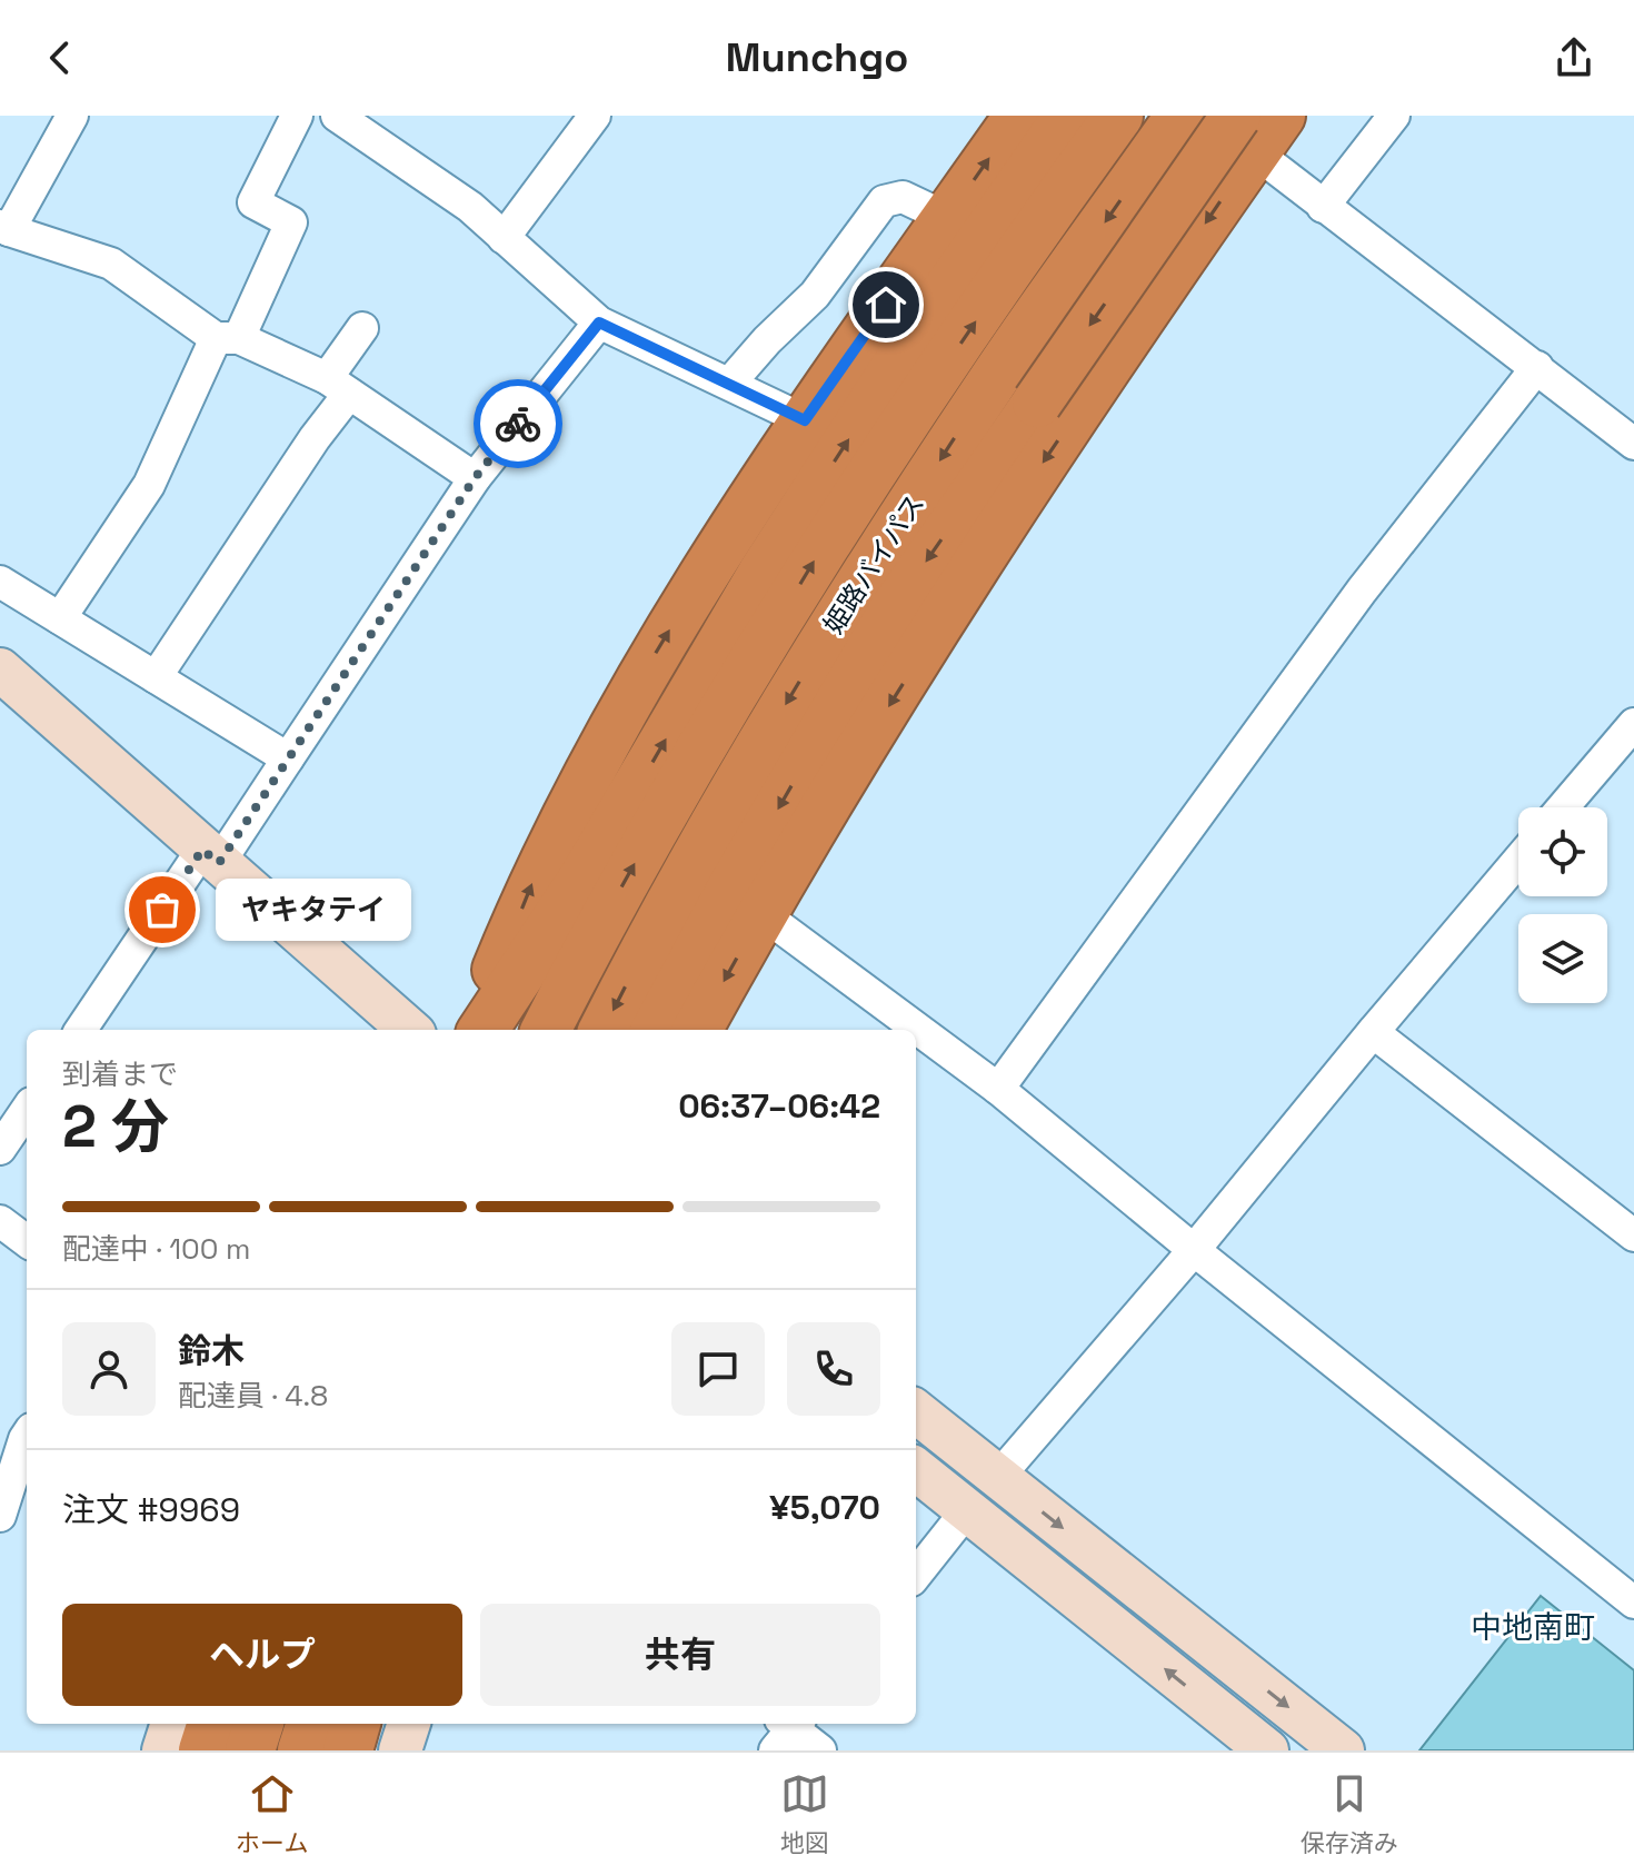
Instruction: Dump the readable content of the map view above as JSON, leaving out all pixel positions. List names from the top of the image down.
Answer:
{
  "streets": {
    "highway": ["姫路バイパス"]
  },
  "districts": ["中地南町"],
  "places": ["ヤキタテイ"],
  "page": {
    "header": "Munchgo",
    "bubble": "ヤキタテイ",
    "heading": ["2 分", "到着まで", "06:37–06:42"],
    "panel": [
      "鈴木",
      "配達員 · 4.8",
      "注文 #9969",
      "¥5,070"
    ],
    "bar": "配達中 · 100 m",
    "buttons": ["ヘルプ", "共有"],
    "tabs": ["ホーム", "地図", "保存済み"]
  }
}
